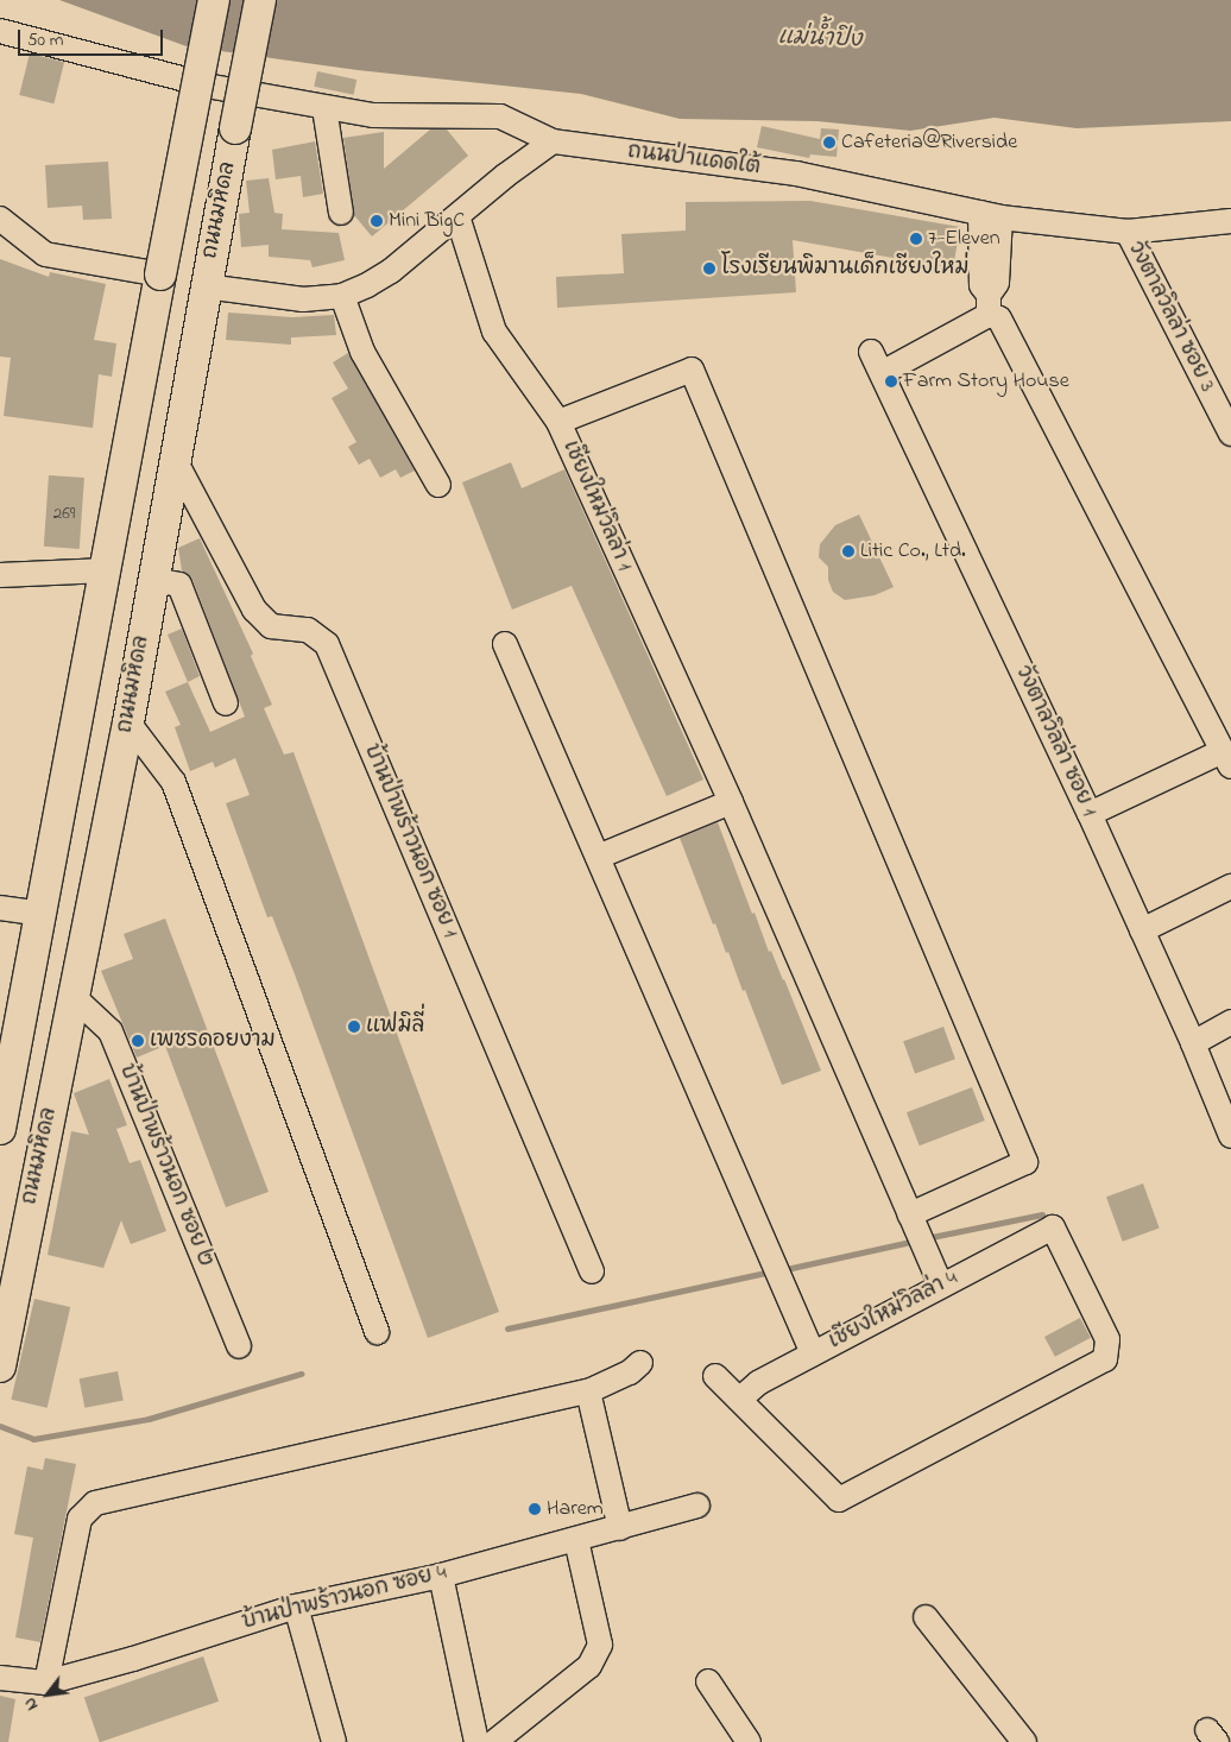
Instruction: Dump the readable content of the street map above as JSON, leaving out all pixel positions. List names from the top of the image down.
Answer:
{
  "streets": {
    "main road": ["ถนนมหิดล"],
    "street": [
      "ถนนป่าแดดใต้",
      "วังตาลวิลล่า ซอย 3",
      "เชียงใหม่วิลล่า 1",
      "วังตาลวิลล่า ซอย 1",
      "บ้านป่าพร้าวนอก ซอย 1",
      "บ้านป่าพร้าวนอก ซอย ๒",
      "เชียงใหม่วิลล่า 4",
      "บ้านป่าพร้าวนอก ซอย 4"
    ]
  },
  "crossings": [
    ["ถนนป่าแดดใต้", "วังตาลวิลล่า ซอย 3"],
    ["ถนนมหิดล", "บ้านป่าพร้าวนอก ซอย 1"],
    ["ถนนมหิดล", "บ้านป่าพร้าวนอก ซอย ๒"],
    ["เชียงใหม่วิลล่า 1", "เชียงใหม่วิลล่า 4"]
  ],
  "water": ["แม่น้ำปิง"],
  "places": [
    "Cafeteria@Riverside",
    "Mini BigC",
    "7-Eleven",
    "โรงเรียนพิมานเด็กเชียงใหม่",
    "Farm Story House",
    "Litic Co., Ltd.",
    "แฟมิลี่",
    "เพชรดอยงาม",
    "Harem"
  ],
  "house_numbers": ["269"],
  "scale_bar": "50 m",
  "north": "bottom left"
}
